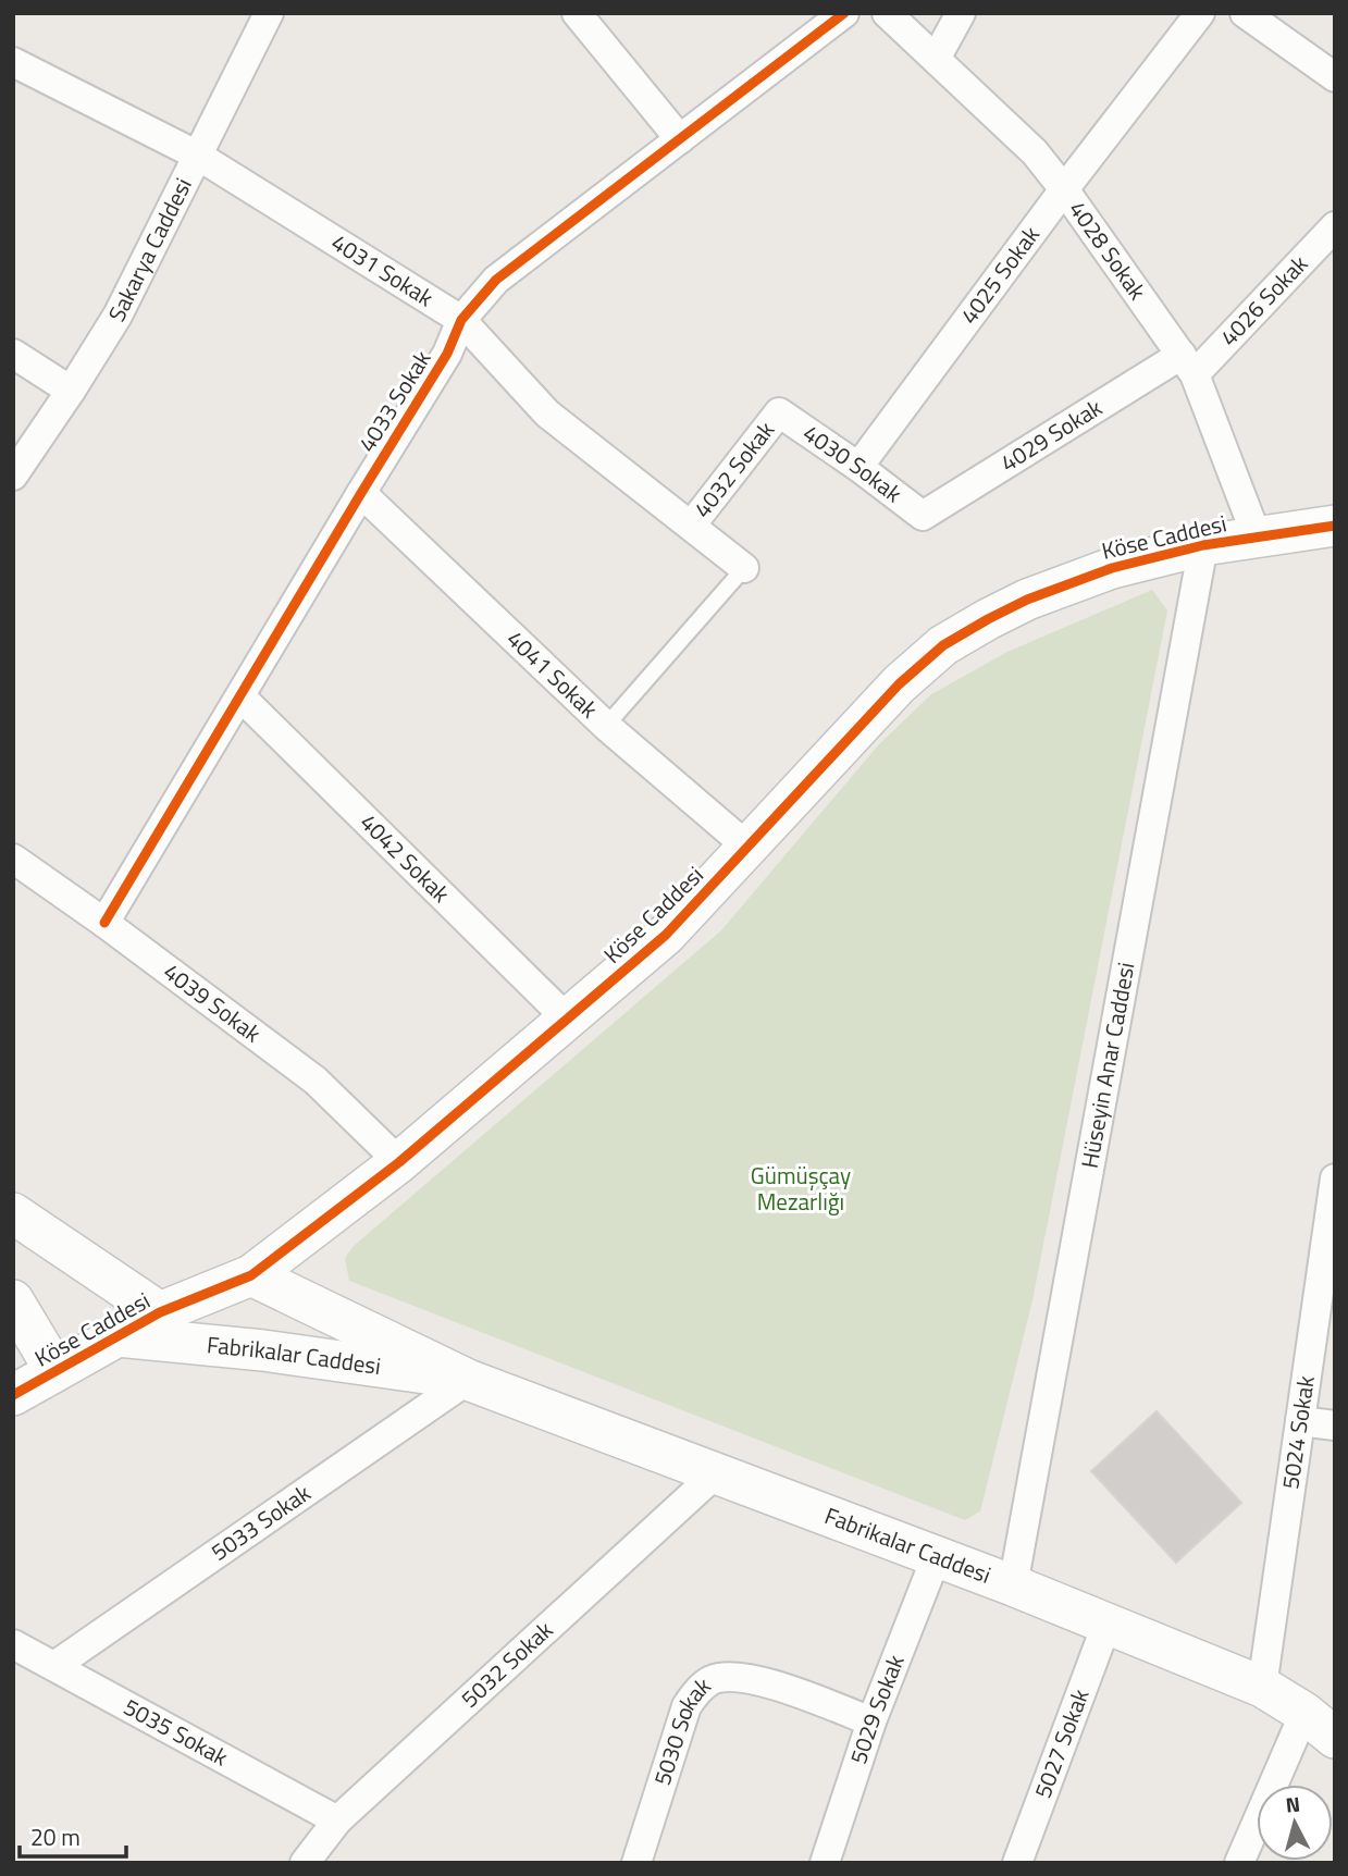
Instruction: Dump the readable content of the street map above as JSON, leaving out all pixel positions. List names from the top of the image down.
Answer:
{
  "streets": {
    "street": [
      "Sakarya Caddesi",
      "4028 Sokak",
      "4031 Sokak",
      "4025 Sokak",
      "4026 Sokak",
      "4033 Sokak",
      "4029 Sokak",
      "4030 Sokak",
      "4032 Sokak",
      "Köse Caddesi",
      "4041 Sokak",
      "4042 Sokak",
      "4039 Sokak",
      "Hüseyin Anar Caddesi",
      "Fabrikalar Caddesi",
      "5024 Sokak",
      "5033 Sokak",
      "5032 Sokak",
      "5029 Sokak",
      "5035 Sokak",
      "5030 Sokak",
      "5027 Sokak"
    ]
  },
  "crossings": [
    ["Sakarya Caddesi", "4031 Sokak"],
    ["4028 Sokak", "4025 Sokak"],
    ["4028 Sokak", "4026 Sokak"],
    ["4028 Sokak", "4029 Sokak"],
    ["4028 Sokak", "Köse Caddesi"],
    ["4031 Sokak", "4033 Sokak"],
    ["4031 Sokak", "4032 Sokak"],
    ["4025 Sokak", "4030 Sokak"],
    ["4026 Sokak", "4029 Sokak"],
    ["4033 Sokak", "4041 Sokak"],
    ["4033 Sokak", "4042 Sokak"],
    ["4033 Sokak", "4039 Sokak"],
    ["4029 Sokak", "4030 Sokak"],
    ["4030 Sokak", "4032 Sokak"],
    ["Köse Caddesi", "4041 Sokak"],
    ["Köse Caddesi", "4042 Sokak"],
    ["Köse Caddesi", "4039 Sokak"],
    ["Köse Caddesi", "Hüseyin Anar Caddesi"],
    ["Köse Caddesi", "Fabrikalar Caddesi"],
    ["Hüseyin Anar Caddesi", "Fabrikalar Caddesi"],
    ["Fabrikalar Caddesi", "5024 Sokak"],
    ["Fabrikalar Caddesi", "5033 Sokak"],
    ["Fabrikalar Caddesi", "5032 Sokak"],
    ["Fabrikalar Caddesi", "5029 Sokak"],
    ["Fabrikalar Caddesi", "5027 Sokak"],
    ["5033 Sokak", "5035 Sokak"],
    ["5032 Sokak", "5035 Sokak"],
    ["5029 Sokak", "5030 Sokak"]
  ],
  "parks": ["Gümüşçay Mezarlığı"],
  "scale_bar": "20 m",
  "north": "top"
}
